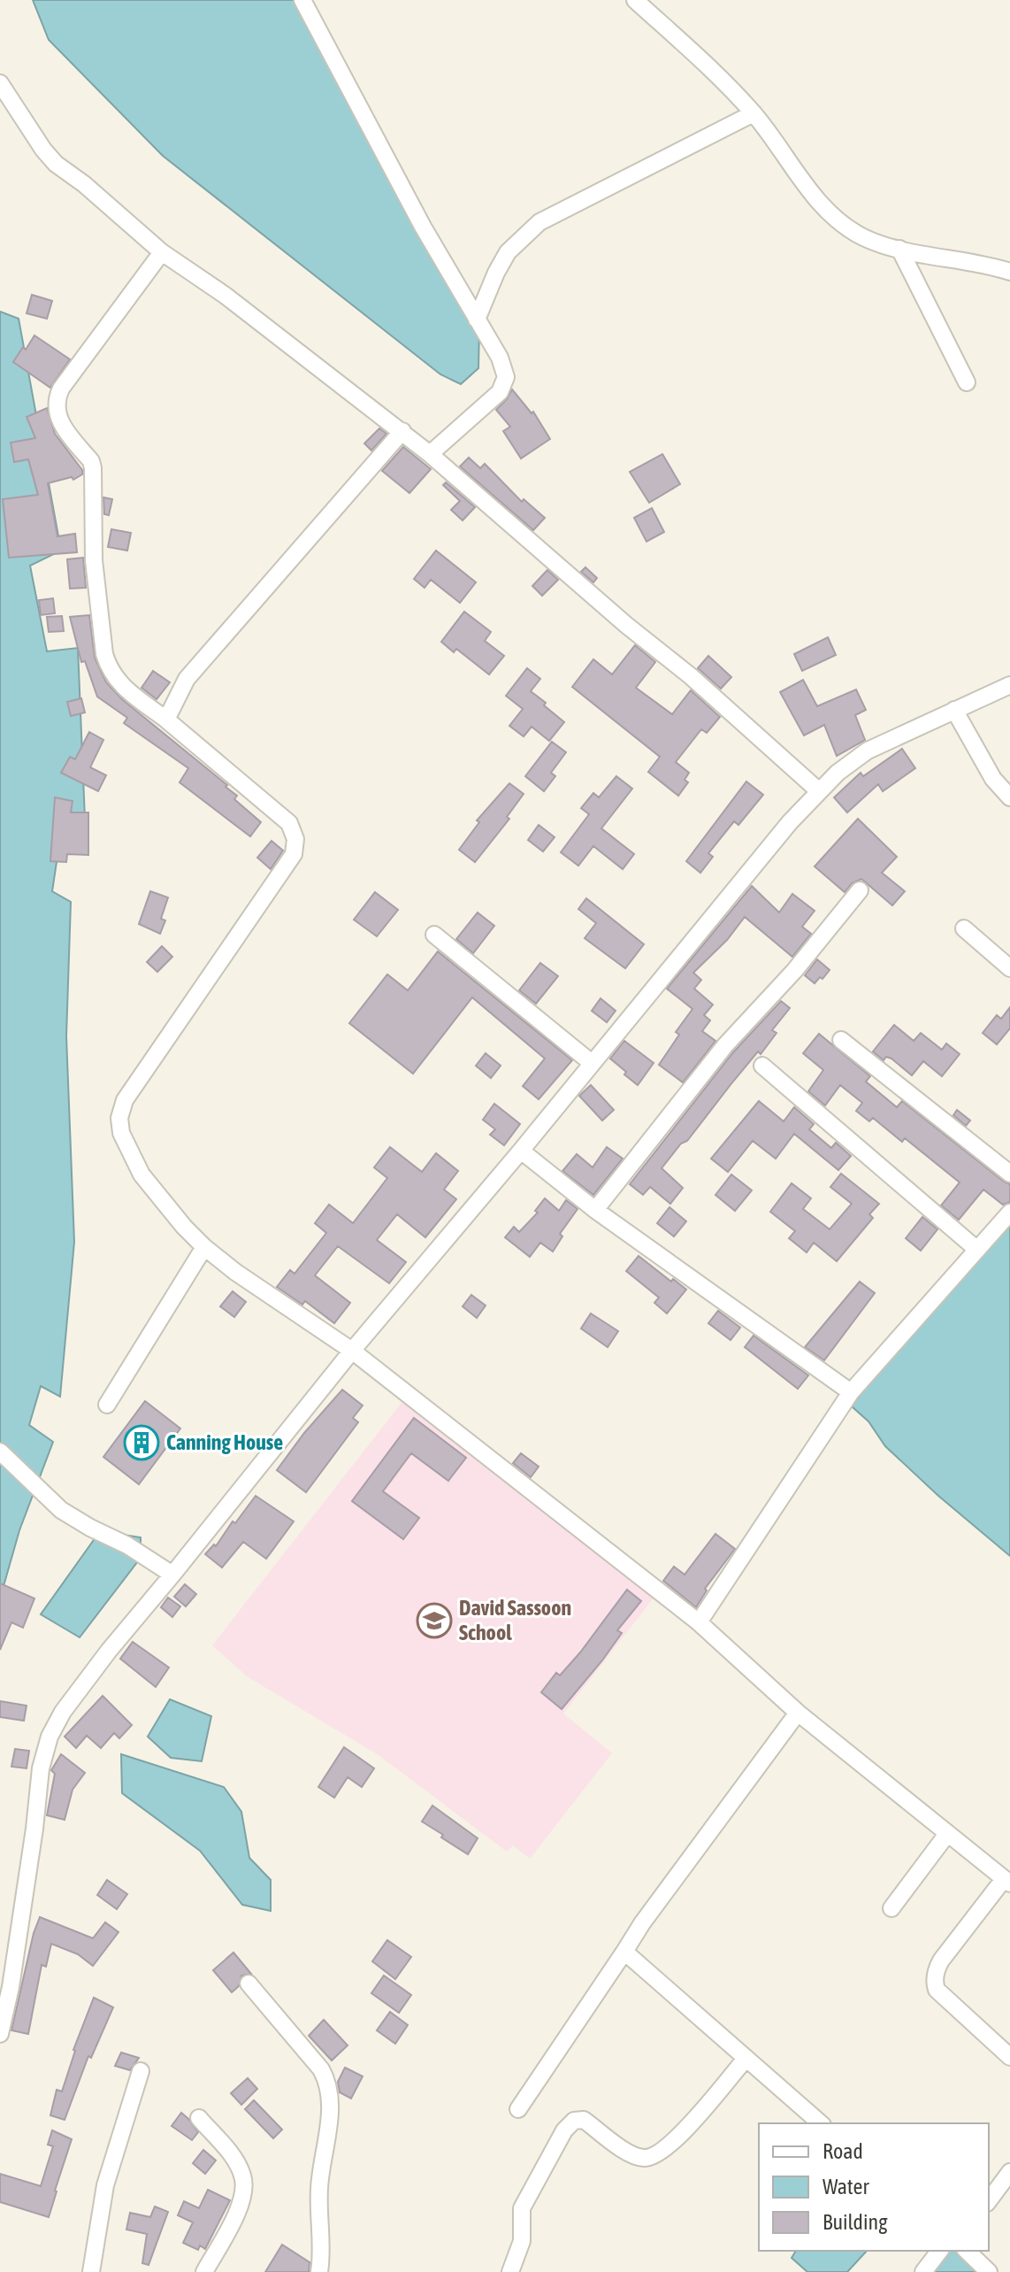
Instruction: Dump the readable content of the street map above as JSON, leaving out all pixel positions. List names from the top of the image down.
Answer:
{
  "places": {
    "building": ["Canning House"],
    "school or university": ["David Sassoon School"]
  },
  "legend": ["Road", "Water", "Building"]
}
